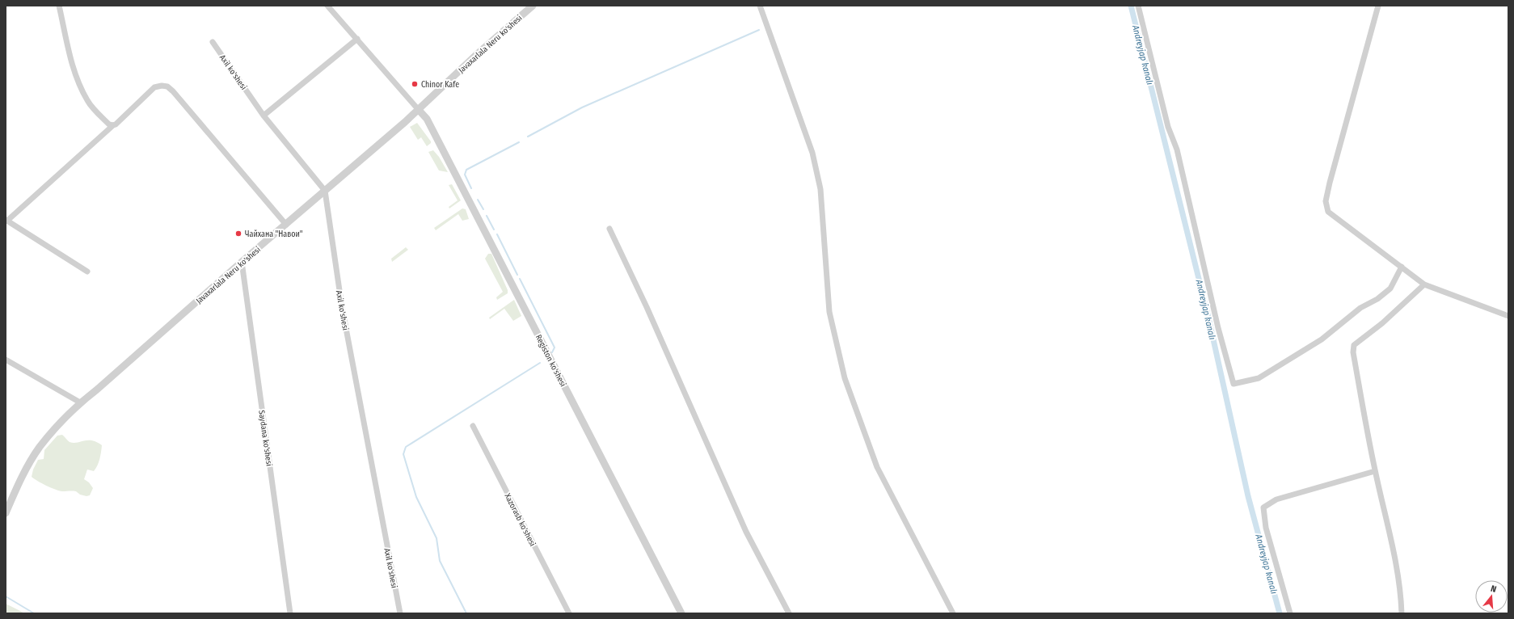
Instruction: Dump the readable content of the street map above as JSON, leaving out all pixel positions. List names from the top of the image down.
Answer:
{
  "streets": {
    "street": [
      "Javaxarlala Neru ko'shesi",
      "Axil ko'shesi",
      "Registon ko'shesi",
      "Saydana ko'shesi",
      "Xazorasb ko'shesi"
    ]
  },
  "crossings": [
    ["Javaxarlala Neru ko'shesi", "Axil ko'shesi"],
    ["Javaxarlala Neru ko'shesi", "Registon ko'shesi"],
    ["Javaxarlala Neru ko'shesi", "Saydana ko'shesi"]
  ],
  "water": ["Andreyjap kanalı"],
  "places": ["Chinor Kafe", "Чайхана \"Навои\""],
  "north": "top"
}
